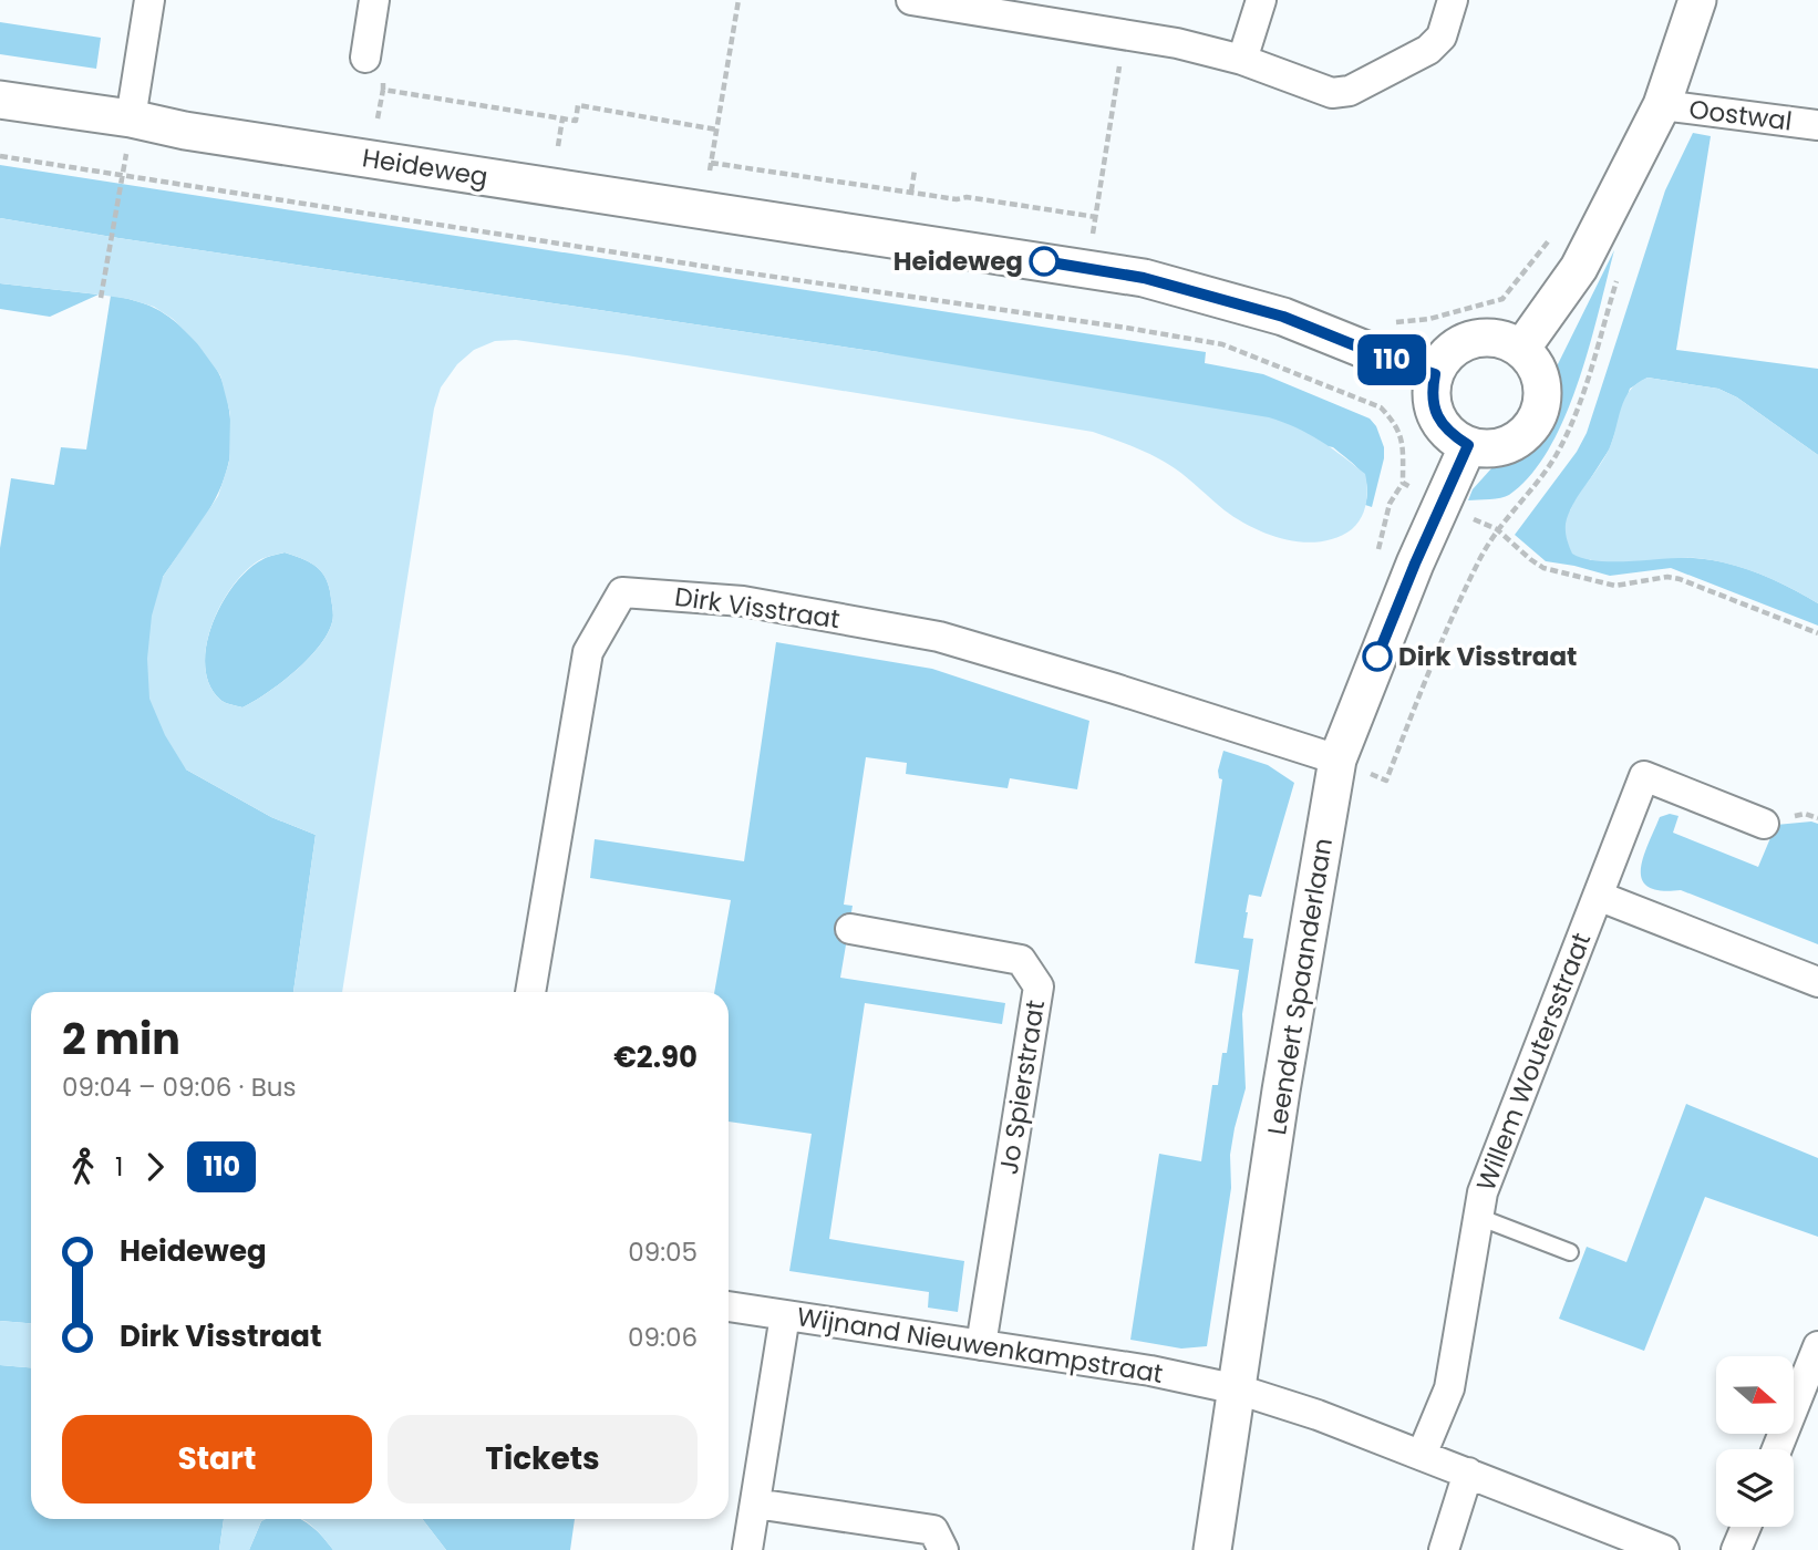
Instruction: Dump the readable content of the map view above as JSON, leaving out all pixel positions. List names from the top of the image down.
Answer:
{
  "streets": {
    "street": [
      "Oostwal",
      "Heideweg",
      "Dirk Visstraat",
      "Leendert Spaanderlaan",
      "Willem Woutersstraat",
      "Jo Spierstraat",
      "Wijnand Nieuwenkampstraat"
    ]
  },
  "crossings": [
    ["Heideweg", "Leendert Spaanderlaan"],
    ["Dirk Visstraat", "Leendert Spaanderlaan"],
    ["Leendert Spaanderlaan", "Wijnand Nieuwenkampstraat"],
    ["Willem Woutersstraat", "Wijnand Nieuwenkampstraat"],
    ["Jo Spierstraat", "Wijnand Nieuwenkampstraat"]
  ],
  "places": ["Heideweg", "Dirk Visstraat"],
  "lines": ["bus line 110"],
  "north": "right",
  "page": {
    "on_map": "110",
    "heading": ["2 min", "09:04 – 09:06 · Bus", "€2.90"],
    "legs": ["1", "110"],
    "list": [
      {
        "name": "Heideweg",
        "value": "09:05"
      },
      {
        "name": "Dirk Visstraat",
        "value": "09:06"
      }
    ],
    "buttons": ["Start", "Tickets"]
  }
}
